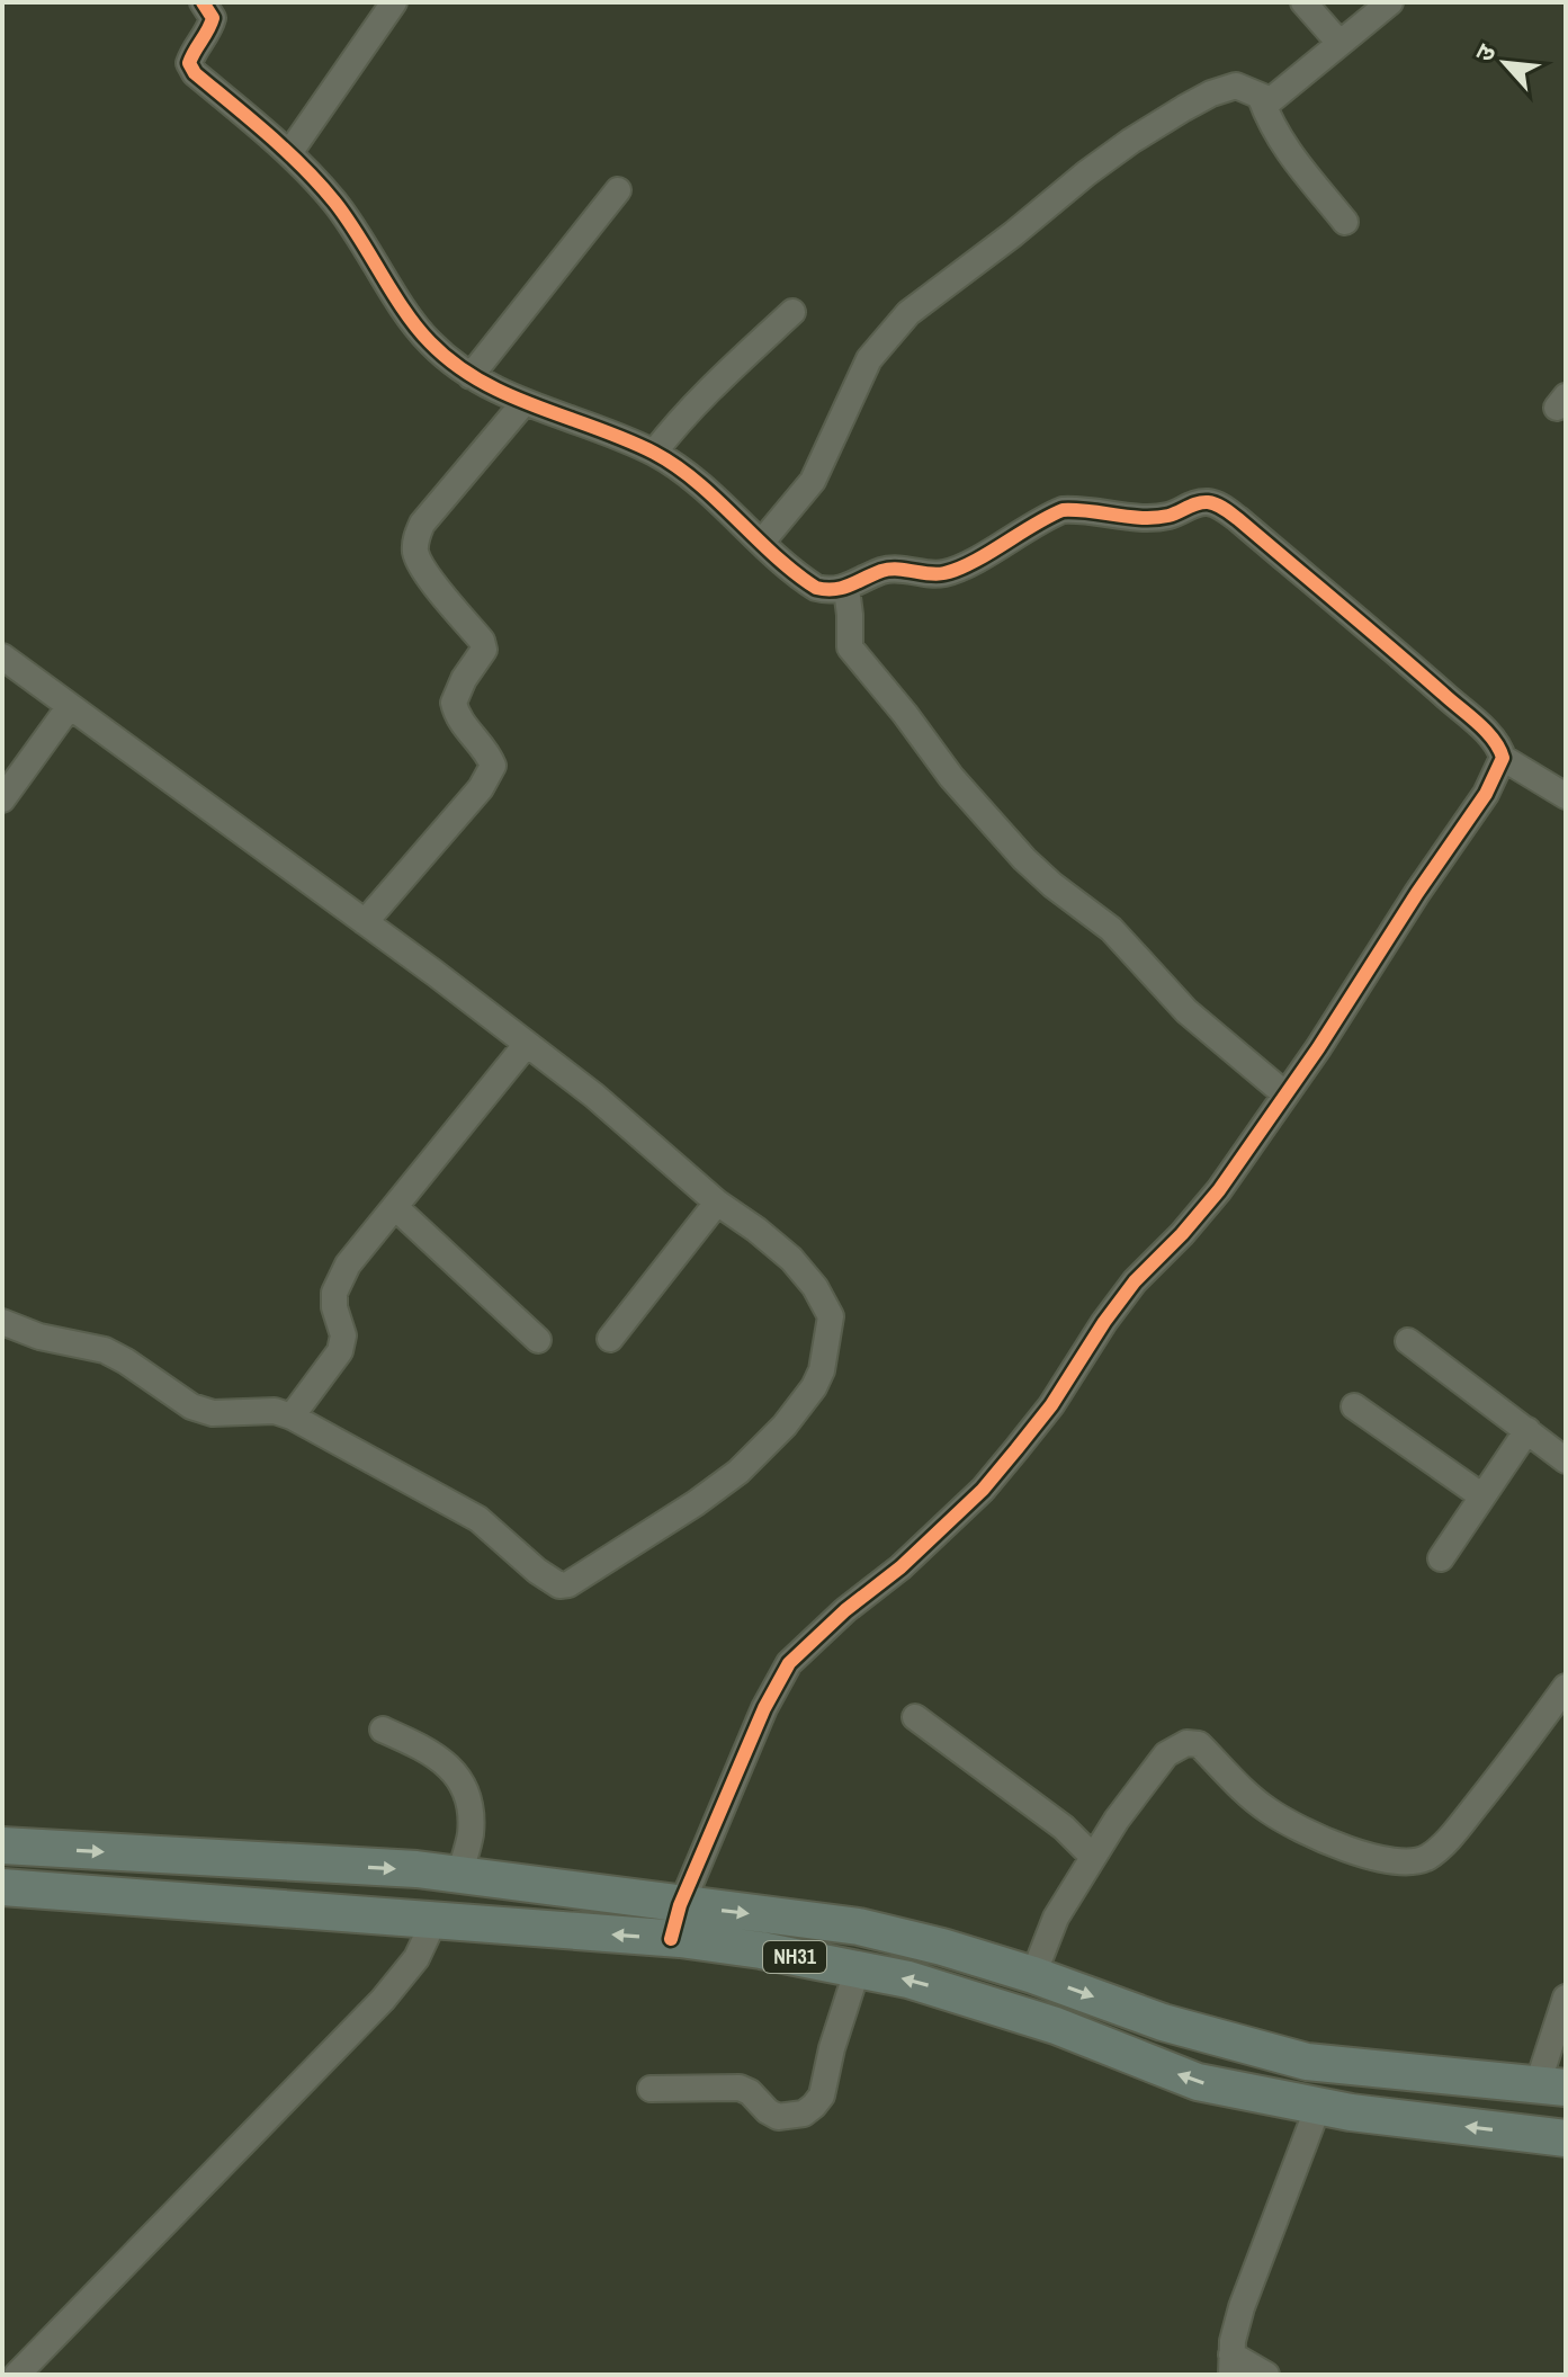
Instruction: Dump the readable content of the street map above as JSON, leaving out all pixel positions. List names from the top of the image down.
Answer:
{
  "streets": {
    "highway": ["NH31"]
  },
  "north": "top left"
}
